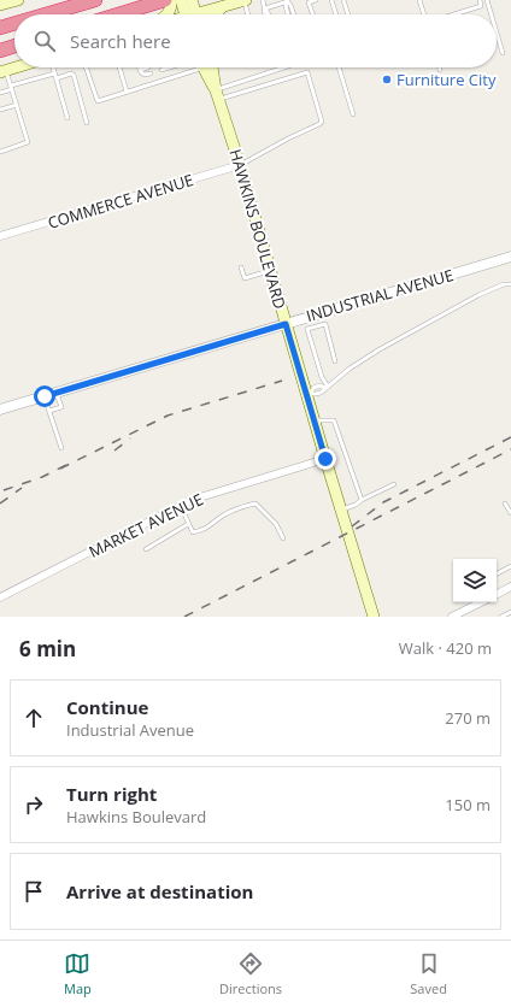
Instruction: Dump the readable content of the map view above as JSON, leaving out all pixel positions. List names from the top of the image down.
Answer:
{
  "streets": {
    "main road": ["HAWKINS BOULEVARD"],
    "street": ["COMMERCE AVENUE", "INDUSTRIAL AVENUE", "MARKET AVENUE"]
  },
  "crossings": [
    ["COMMERCE AVENUE", "HAWKINS BOULEVARD"],
    ["HAWKINS BOULEVARD", "INDUSTRIAL AVENUE"],
    ["HAWKINS BOULEVARD", "MARKET AVENUE"]
  ],
  "places": ["Furniture City"],
  "page": {
    "search": "Search here",
    "heading": ["6 min", "Walk · 420 m"],
    "list": [
      ["Continue", "Industrial Avenue", "270 m"],
      ["Turn right", "Hawkins Boulevard", "150 m"],
      "Arrive at destination"
    ],
    "nav": ["Map", "Directions", "Saved"]
  }
}
